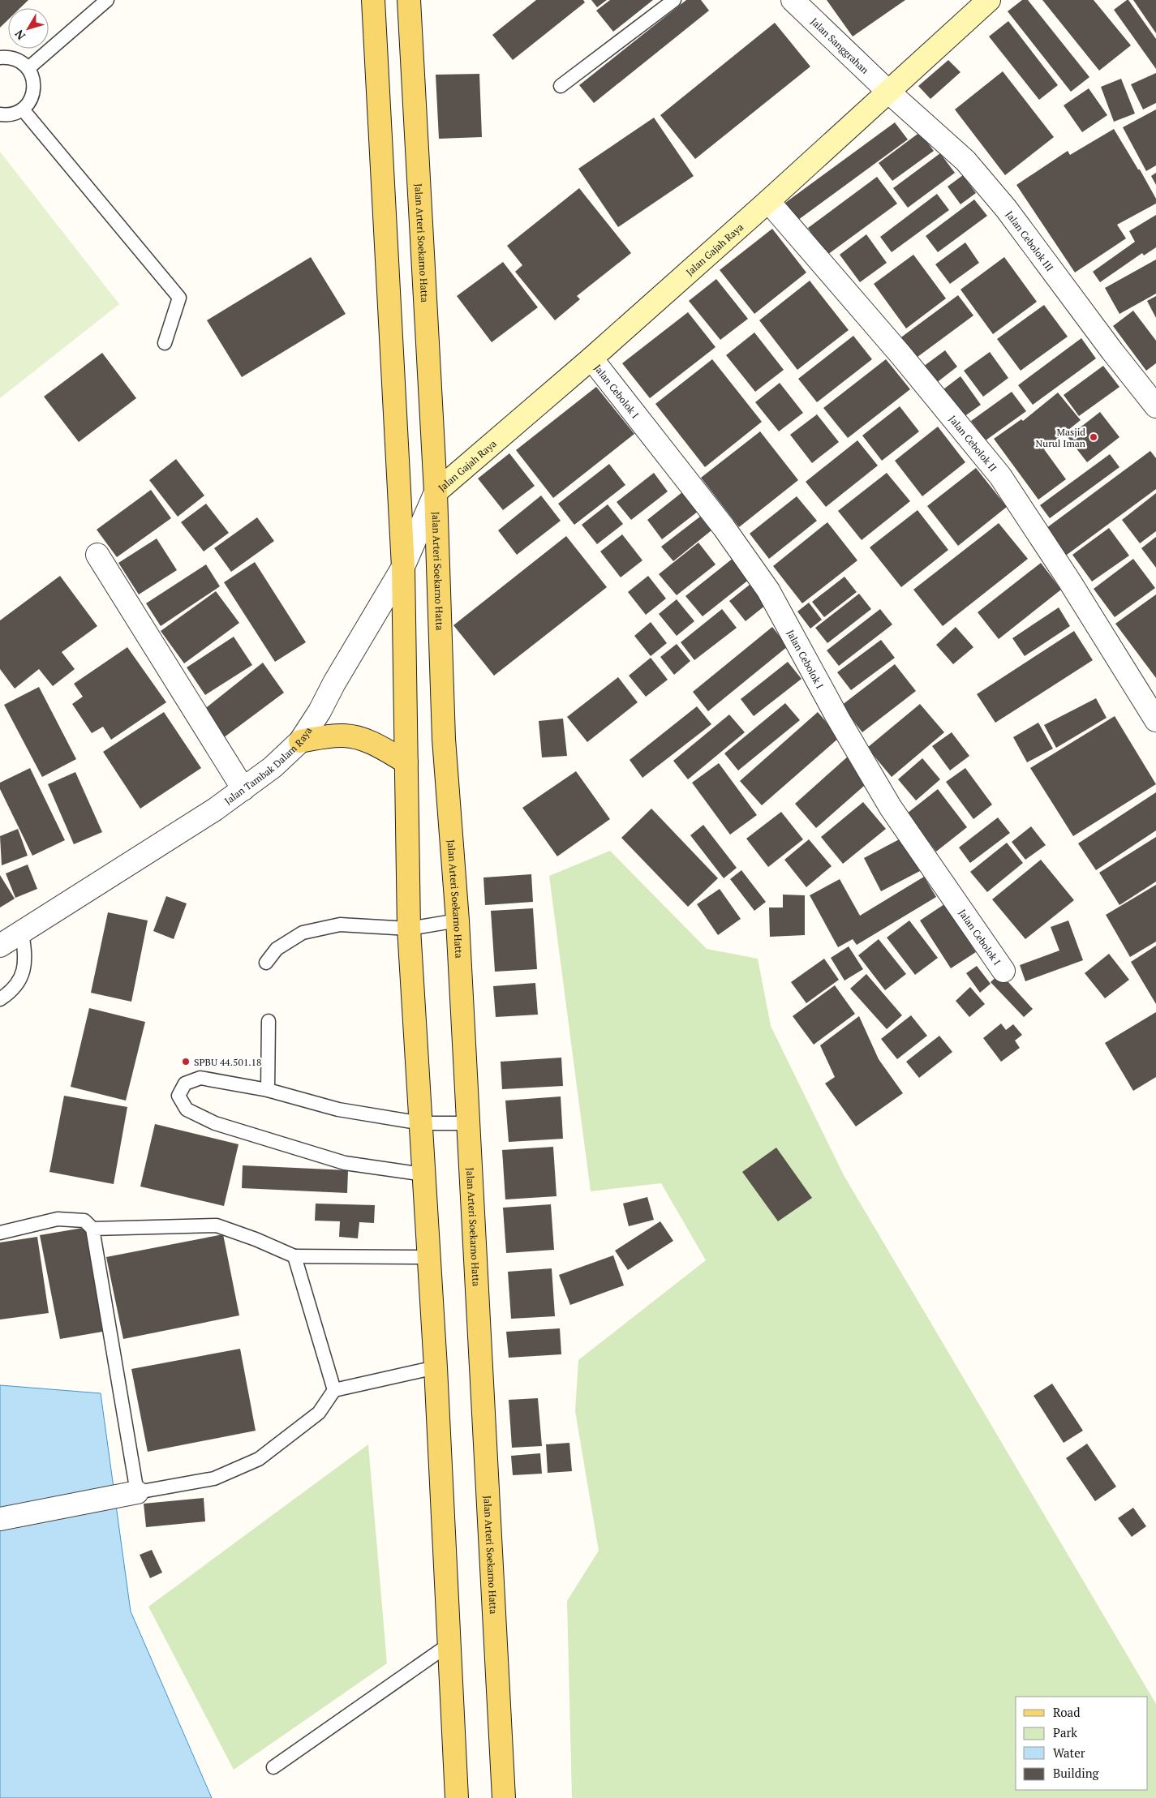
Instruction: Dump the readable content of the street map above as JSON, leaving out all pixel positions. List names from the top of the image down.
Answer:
{
  "streets": {
    "main road": ["Jalan Arteri Soekarno Hatta", "Jalan Gajah Raya"],
    "street": [
      "Jalan Sanggrahan",
      "Jalan Cebolok III",
      "Jalan Cebolok I",
      "Jalan Cebolok II",
      "Jalan Tambak Dalam Raya"
    ]
  },
  "crossings": [
    ["Jalan Sanggrahan", "Jalan Cebolok III"],
    ["Jalan Sanggrahan", "Jalan Gajah Raya"],
    ["Jalan Cebolok III", "Jalan Gajah Raya"],
    ["Jalan Arteri Soekarno Hatta", "Jalan Gajah Raya"],
    ["Jalan Arteri Soekarno Hatta", "Jalan Tambak Dalam Raya"],
    ["Jalan Gajah Raya", "Jalan Cebolok I"],
    ["Jalan Gajah Raya", "Jalan Cebolok II"],
    ["Jalan Gajah Raya", "Jalan Tambak Dalam Raya"]
  ],
  "places": ["Masjid Nurul Iman", "SPBU 44.501.18"],
  "legend": [
    "Road",
    "Park",
    "Water",
    "Building"
  ],
  "north": "bottom left"
}
